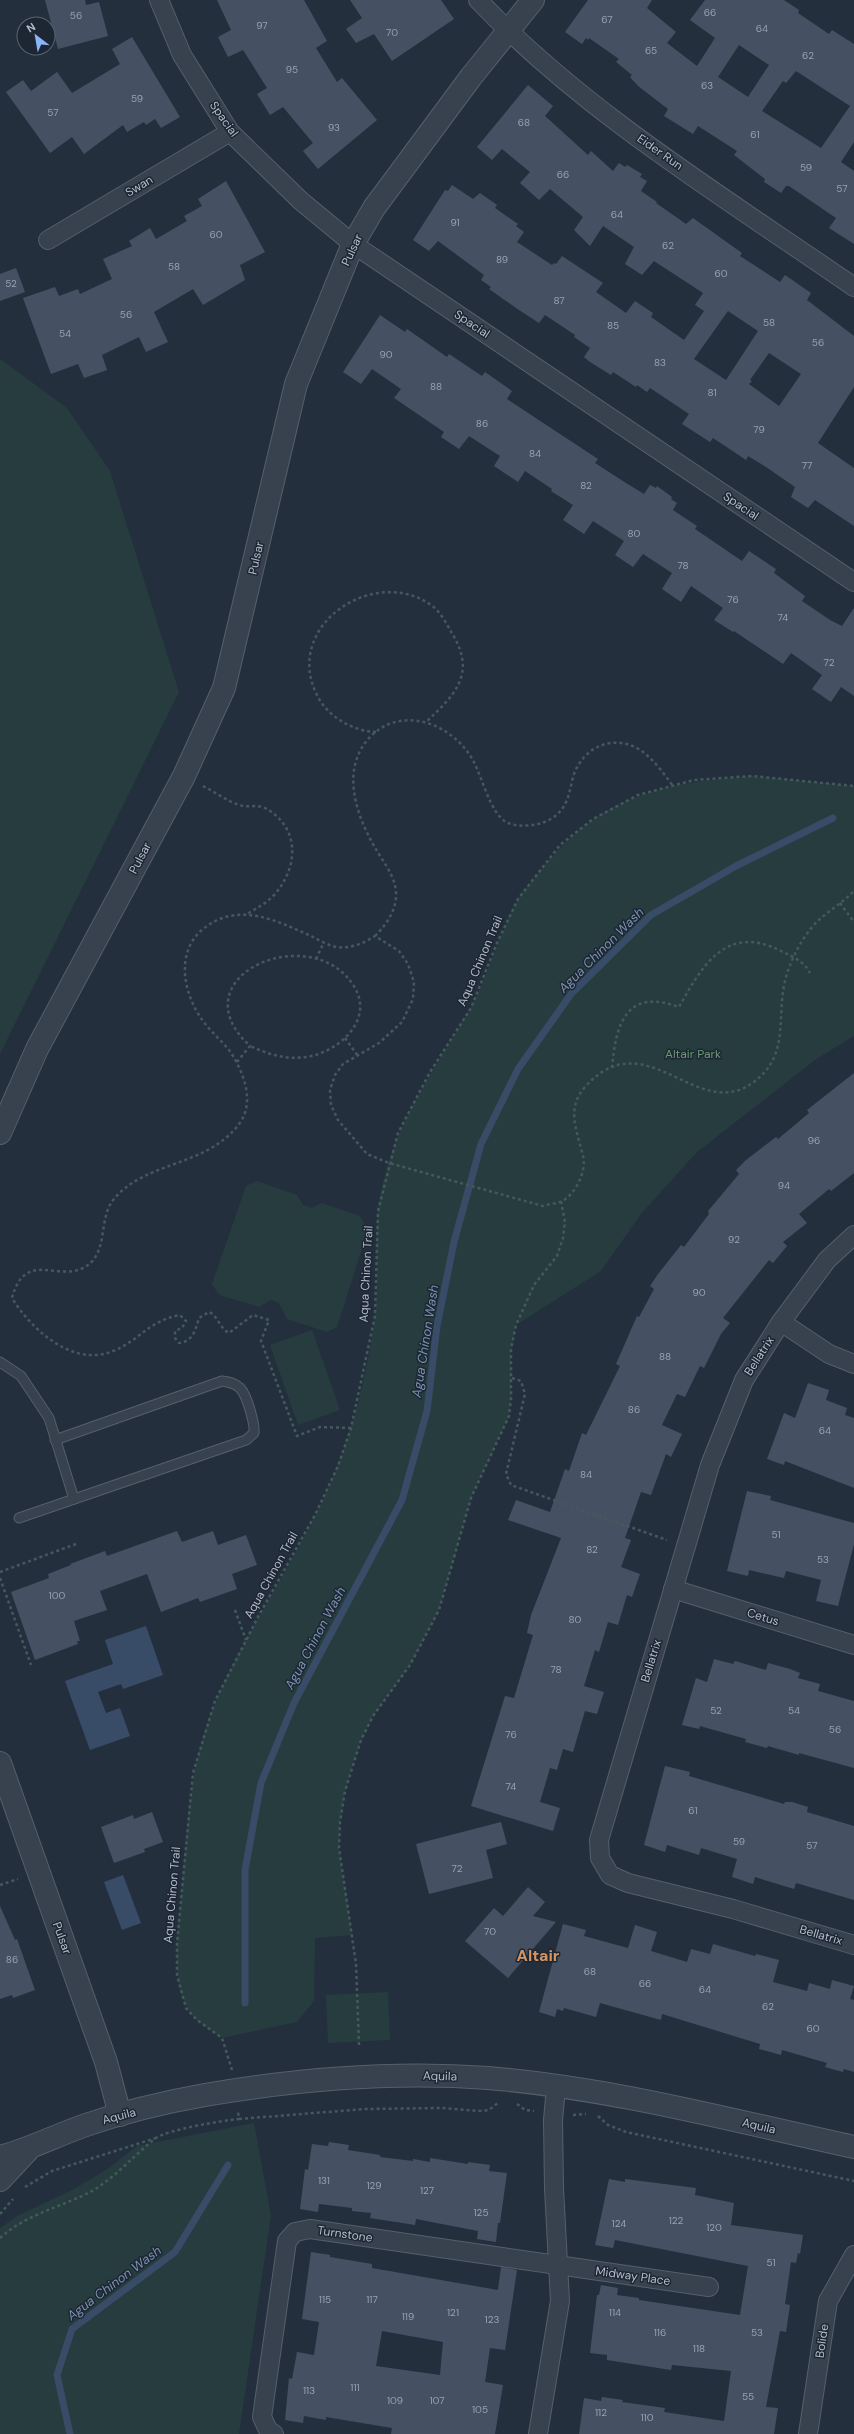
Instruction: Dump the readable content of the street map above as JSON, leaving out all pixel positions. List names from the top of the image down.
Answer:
{
  "streets": {
    "street": [
      "Spacial",
      "Eider Run",
      "Swan",
      "Pulsar",
      "Bellatrix",
      "Cetus",
      "Aquila",
      "Turnstone",
      "Midway Place",
      "Bolide"
    ],
    "path": ["Aqua Chinon Trail"]
  },
  "crossings": [
    ["Spacial", "Swan"],
    ["Spacial", "Pulsar"],
    ["Eider Run", "Pulsar"],
    ["Pulsar", "Aquila"],
    ["Bellatrix", "Cetus"],
    ["Turnstone", "Midway Place"]
  ],
  "districts": ["Altair"],
  "water": ["Agua Chinon Wash"],
  "parks": ["Altair Park"],
  "house_numbers": [
    "66",
    "56",
    "67",
    "97",
    "64",
    "70",
    "65",
    "62",
    "95",
    "63",
    "59",
    "57",
    "68",
    "93",
    "61",
    "59",
    "66",
    "57",
    "64",
    "91",
    "60",
    "62",
    "89",
    "58",
    "60",
    "52",
    "87",
    "56",
    "58",
    "85",
    "54",
    "56",
    "90",
    "83",
    "88",
    "81",
    "86",
    "79",
    "84",
    "77",
    "82",
    "80",
    "78",
    "76",
    "74",
    "72",
    "96",
    "94",
    "92",
    "90",
    "88",
    "86",
    "64",
    "84",
    "51",
    "82",
    "53",
    "100",
    "80",
    "78",
    "52",
    "54",
    "56",
    "76",
    "74",
    "61",
    "59",
    "57",
    "72",
    "70",
    "86",
    "68",
    "66",
    "64",
    "62",
    "60",
    "131",
    "129",
    "127",
    "125",
    "122",
    "124",
    "120",
    "51",
    "115",
    "117",
    "121",
    "114",
    "119",
    "123",
    "116",
    "53",
    "118",
    "111",
    "113",
    "55",
    "109",
    "107",
    "105",
    "112",
    "110"
  ],
  "north": "top left"
}
